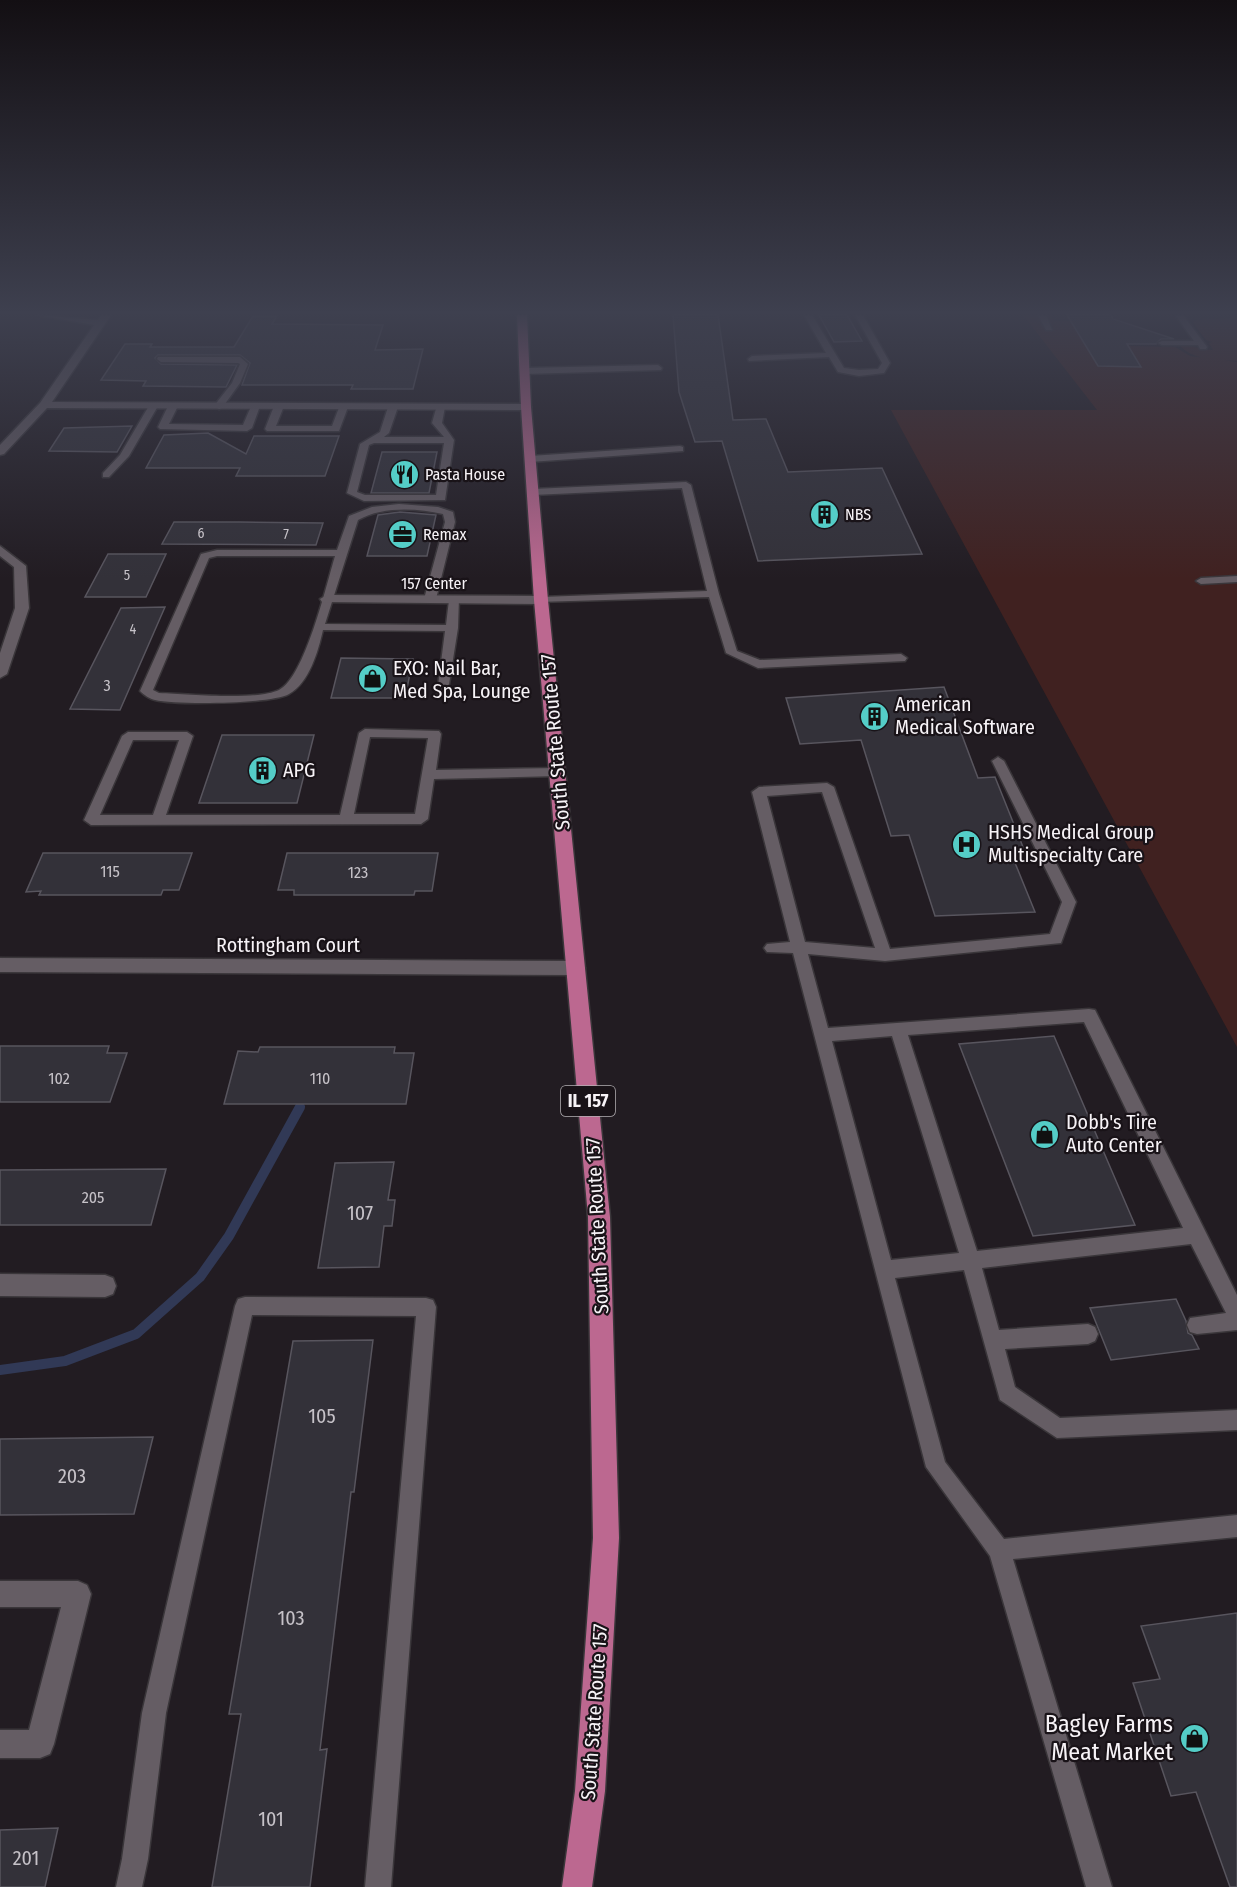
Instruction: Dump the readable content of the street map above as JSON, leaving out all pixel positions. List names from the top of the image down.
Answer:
{
  "streets": {
    "main road": ["South State Route 157", "IL 157"],
    "street": ["157 Center", "Rottingham Court"]
  },
  "crossings": [
    ["157 Center", "South State Route 157"],
    ["South State Route 157", "Rottingham Court"]
  ],
  "places": {
    "restaurant": ["Pasta House"],
    "building": ["NBS", "American Medical Software", "APG"],
    "office": ["Remax"],
    "shop": ["EXO: Nail Bar, Med Spa, Lounge", "Dobb's Tire Auto Center", "Bagley Farms Meat Market"],
    "hospital": ["HSHS Medical Group Multispecialty Care"]
  },
  "house_numbers": [
    "6",
    "7",
    "5",
    "4",
    "3",
    "115",
    "123",
    "102",
    "110",
    "205",
    "107",
    "105",
    "203",
    "103",
    "101",
    "201"
  ]
}
